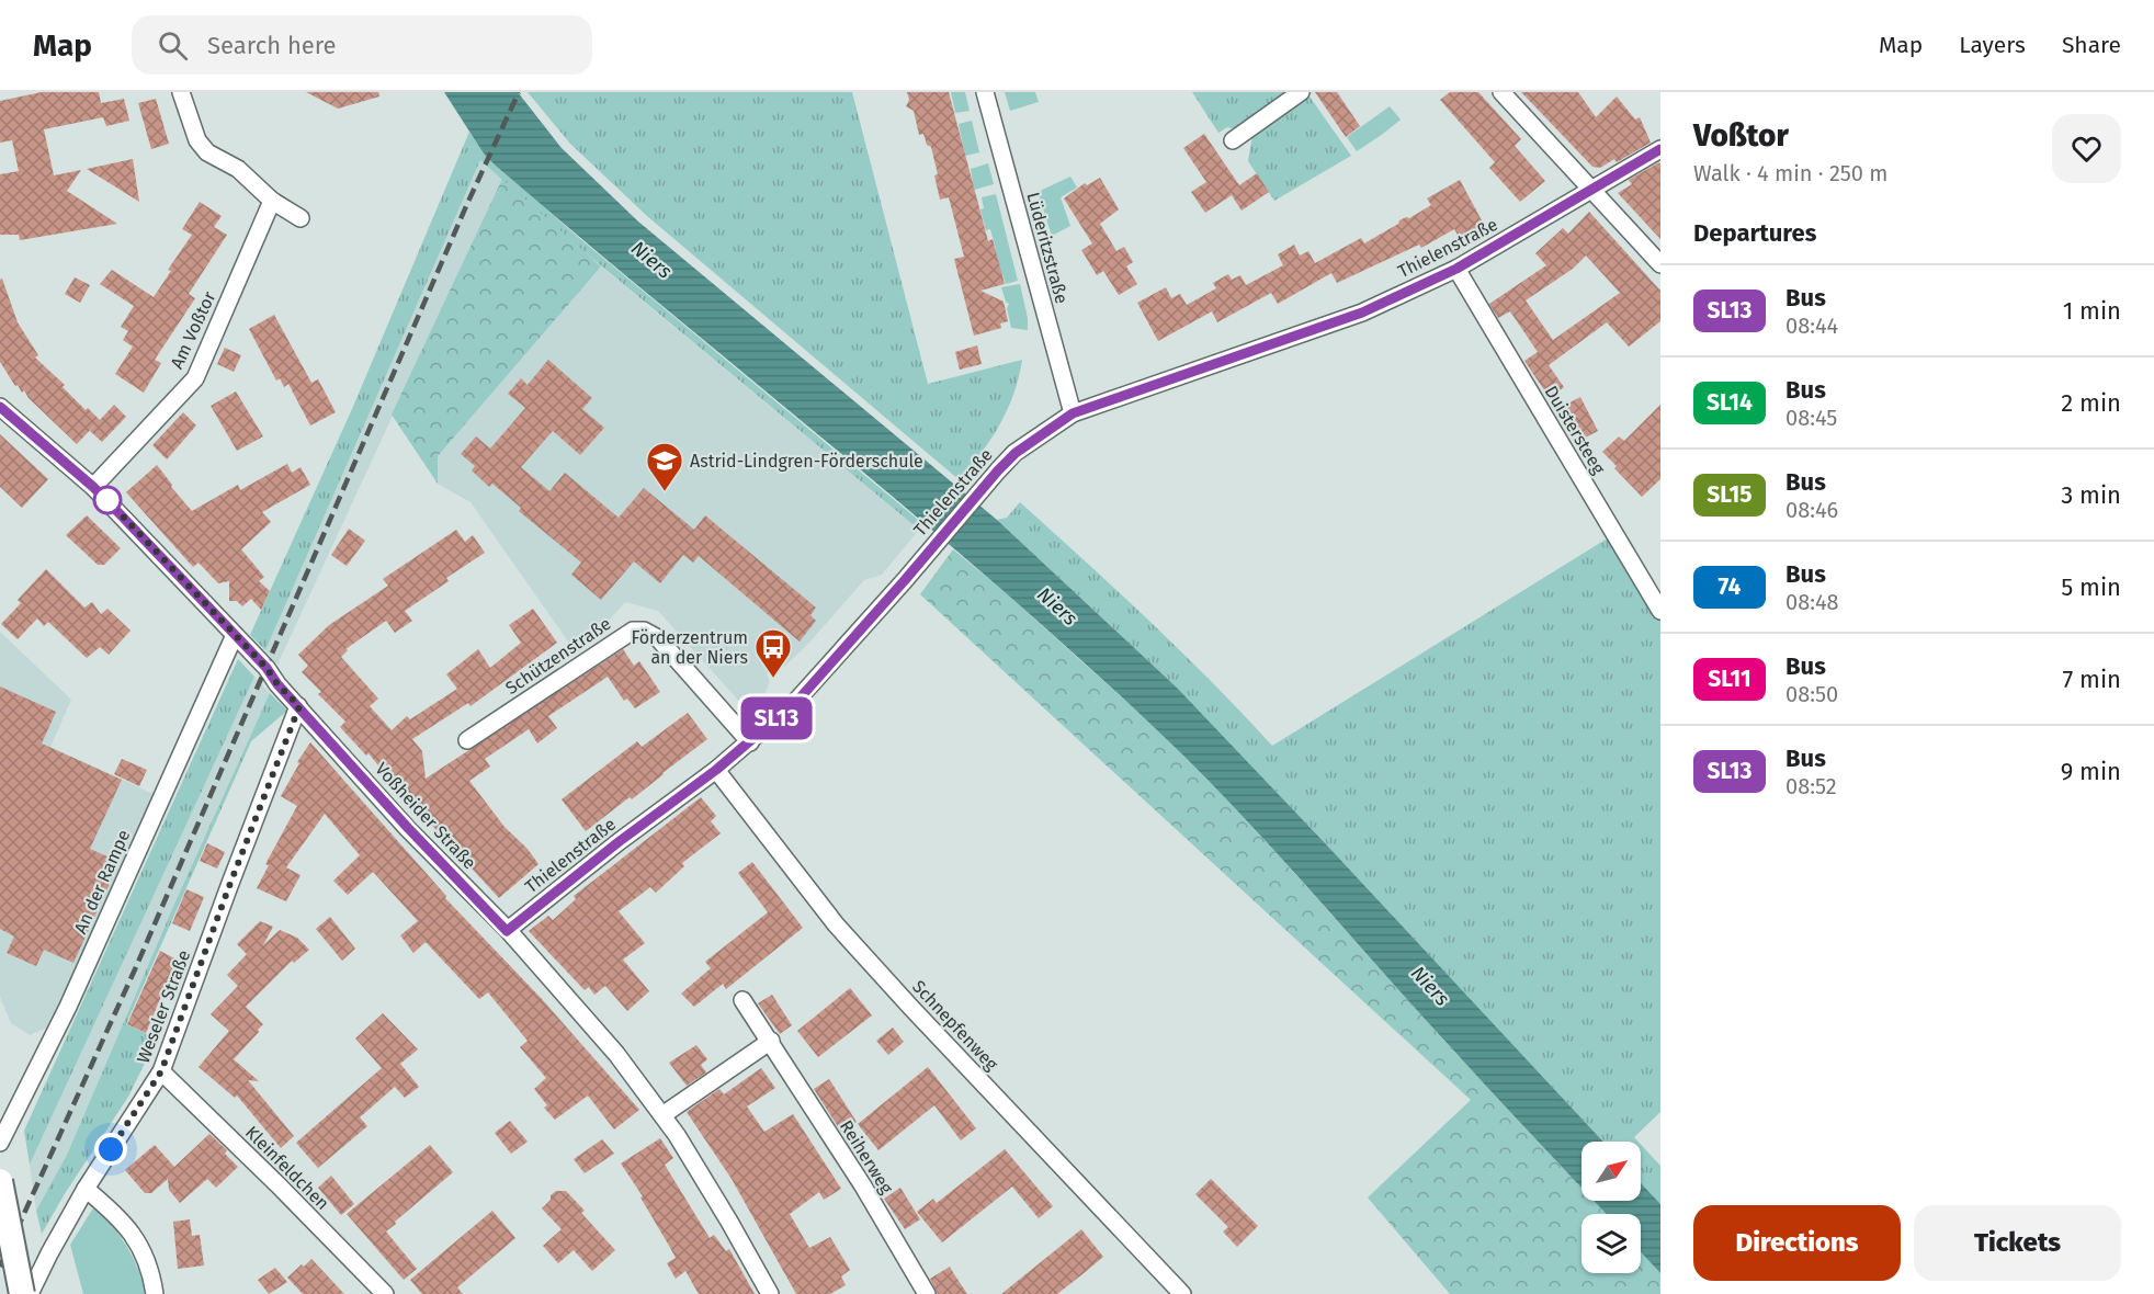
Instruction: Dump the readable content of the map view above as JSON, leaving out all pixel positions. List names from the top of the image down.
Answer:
{
  "streets": {
    "street": [
      "Lüderitzstraße",
      "Thielenstraße",
      "Am Voßtor",
      "Duistersteeg",
      "Schützenstraße",
      "Voßheider Straße",
      "An der Rampe",
      "Weseler Straße",
      "Schnepfenweg",
      "Reiherweg",
      "Kleinfeldchen"
    ]
  },
  "crossings": [
    ["Lüderitzstraße", "Thielenstraße"],
    ["Thielenstraße", "Duistersteeg"],
    ["Thielenstraße", "Schützenstraße"],
    ["Thielenstraße", "Voßheider Straße"],
    ["Thielenstraße", "Schnepfenweg"],
    ["Am Voßtor", "Voßheider Straße"],
    ["Voßheider Straße", "An der Rampe"],
    ["Voßheider Straße", "Weseler Straße"],
    ["Weseler Straße", "Kleinfeldchen"]
  ],
  "water": ["Niers"],
  "places": {
    "school or university": ["Astrid-Lindgren-Förderschule"],
    "bus stop": ["Förderzentrum an der Niers"]
  },
  "lines": ["bus line SL13"],
  "north": "top right",
  "page": {
    "header": "Map",
    "search": "Search here",
    "nav": ["Map", "Layers", "Share"],
    "on_map": "SL13",
    "heading": [
      ["Voßtor", "Walk · 4 min · 250 m"],
      "Departures"
    ],
    "list": [
      {
        "mark": "SL13",
        "name": "Bus",
        "note": "08:44",
        "value": "1 min"
      },
      {
        "mark": "SL14",
        "name": "Bus",
        "note": "08:45",
        "value": "2 min"
      },
      {
        "mark": "SL15",
        "name": "Bus",
        "note": "08:46",
        "value": "3 min"
      },
      {
        "mark": "74",
        "name": "Bus",
        "note": "08:48",
        "value": "5 min"
      },
      {
        "mark": "SL11",
        "name": "Bus",
        "note": "08:50",
        "value": "7 min"
      },
      {
        "mark": "SL13",
        "name": "Bus",
        "note": "08:52",
        "value": "9 min"
      }
    ],
    "buttons": ["Directions", "Tickets"]
  }
}
